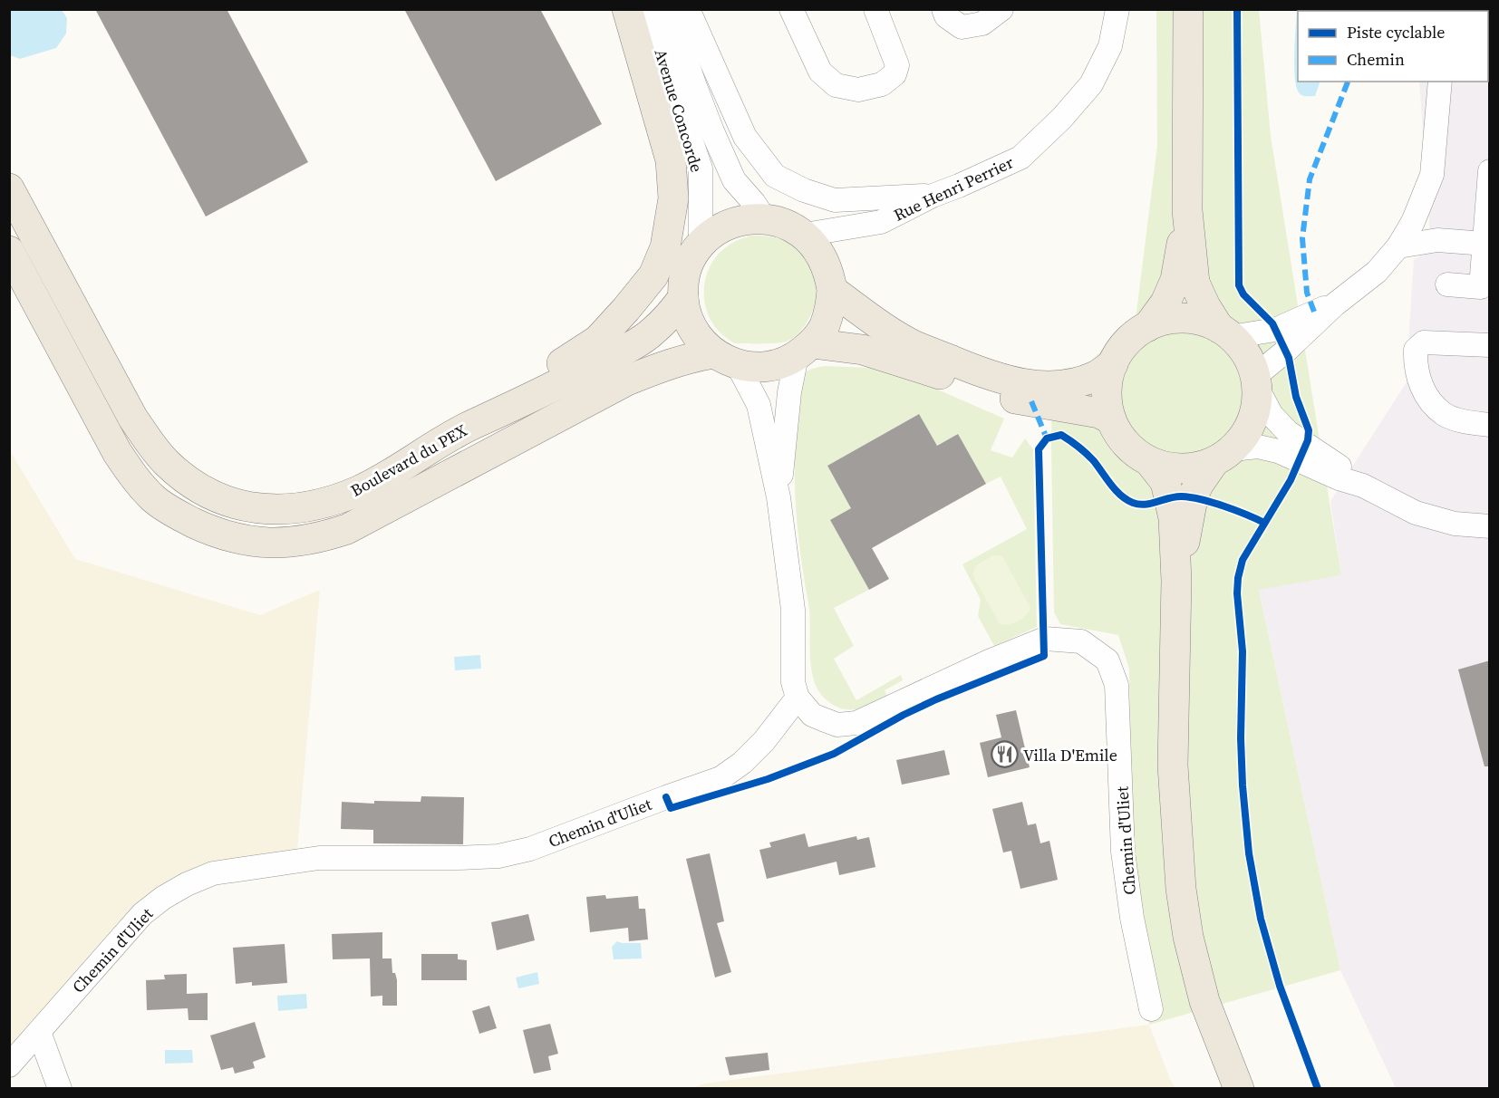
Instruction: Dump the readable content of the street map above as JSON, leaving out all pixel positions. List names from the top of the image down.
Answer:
{
  "streets": {
    "main road": ["Boulevard du PEX"],
    "street": ["Avenue Concorde", "Rue Henri Perrier", "Chemin d'Uliet"]
  },
  "crossings": [
    ["Avenue Concorde", "Rue Henri Perrier"],
    ["Avenue Concorde", "Boulevard du PEX"],
    ["Rue Henri Perrier", "Boulevard du PEX"]
  ],
  "places": {
    "restaurant": ["Villa D'Emile"]
  },
  "legend": ["Piste cyclable", "Chemin"]
}
